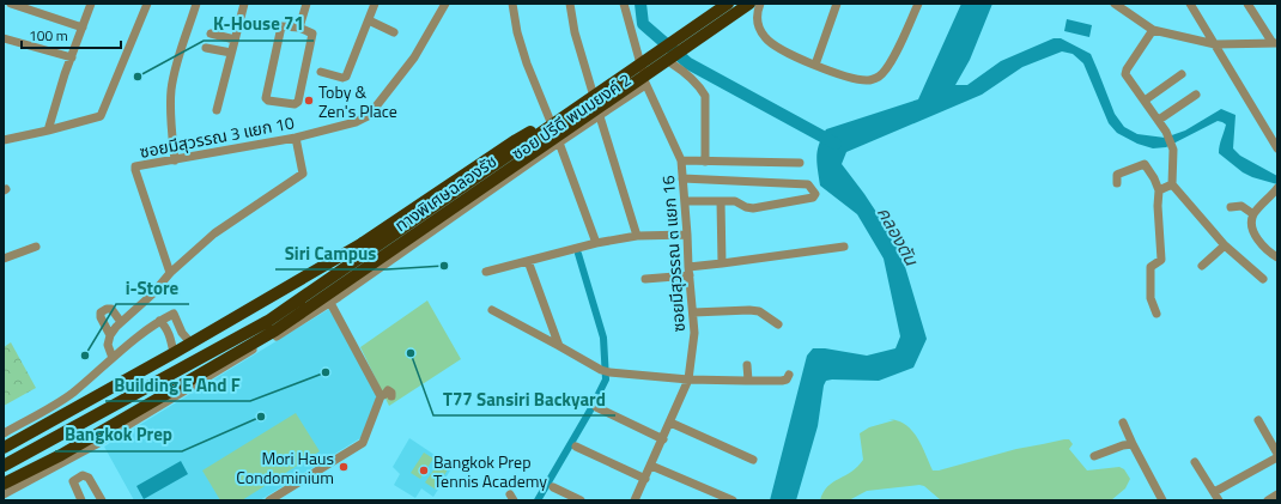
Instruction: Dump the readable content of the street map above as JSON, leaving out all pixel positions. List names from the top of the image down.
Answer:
{
  "streets": {
    "highway": ["ทางพิเศษฉลองรัช"],
    "street": ["ซอย ปรีดี พนมยงค์ 2", "ซอยมีสุวรรณ 3 แยก 10", "ซอยมีสุวรรณ ๓ แยก 16"]
  },
  "crossings": [
    ["ซอย ปรีดี พนมยงค์ 2", "ซอยมีสุวรรณ ๓ แยก 16"]
  ],
  "water": ["คลองตัน"],
  "places": [
    "K-House 71",
    "Toby & Zen's Place",
    "Siri Campus",
    "T77 Sansiri Backyard",
    "i-Store",
    "Building E And F",
    "Bangkok Prep",
    "Mori Haus Condominium",
    "Bangkok Prep Tennis Academy"
  ],
  "scale_bar": "100 m"
}
